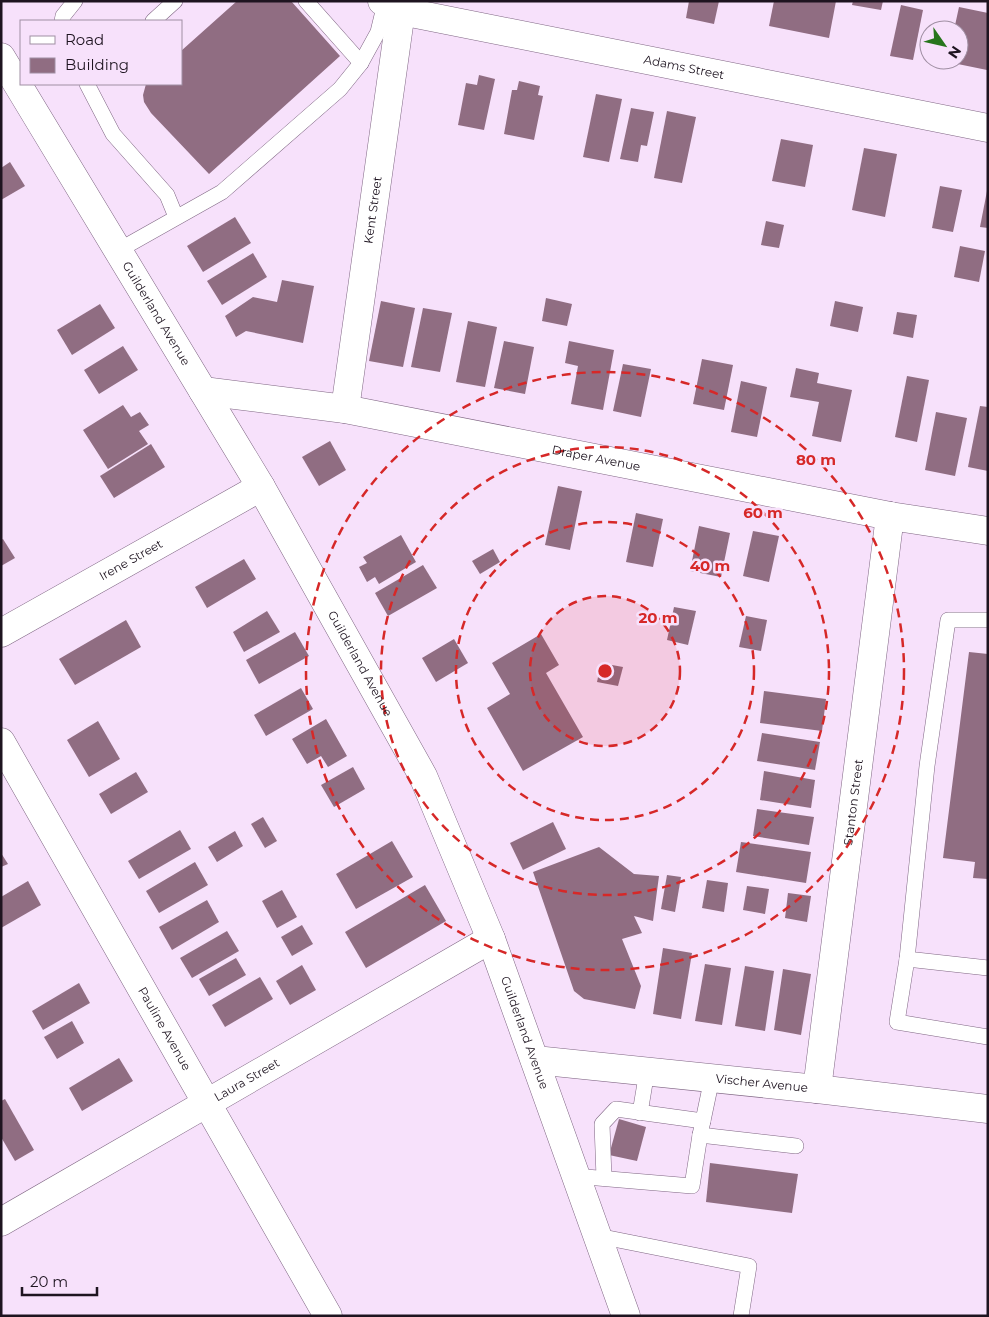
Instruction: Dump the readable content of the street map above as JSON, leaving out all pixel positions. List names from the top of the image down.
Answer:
{
  "streets": {
    "street": [
      "Adams Street",
      "Kent Street",
      "Guilderland Avenue",
      "Draper Avenue",
      "Irene Street",
      "Stanton Street",
      "Pauline Avenue",
      "Laura Street",
      "Vischer Avenue"
    ]
  },
  "crossings": [
    ["Adams Street", "Kent Street"],
    ["Kent Street", "Draper Avenue"],
    ["Guilderland Avenue", "Draper Avenue"],
    ["Guilderland Avenue", "Irene Street"],
    ["Guilderland Avenue", "Laura Street"],
    ["Guilderland Avenue", "Vischer Avenue"],
    ["Draper Avenue", "Stanton Street"],
    ["Stanton Street", "Vischer Avenue"],
    ["Pauline Avenue", "Laura Street"]
  ],
  "legend": ["Road", "Building"],
  "scale_bar": "20 m",
  "north": "bottom right",
  "rings": [
    "80 m",
    "60 m",
    "40 m",
    "20 m"
  ]
}
